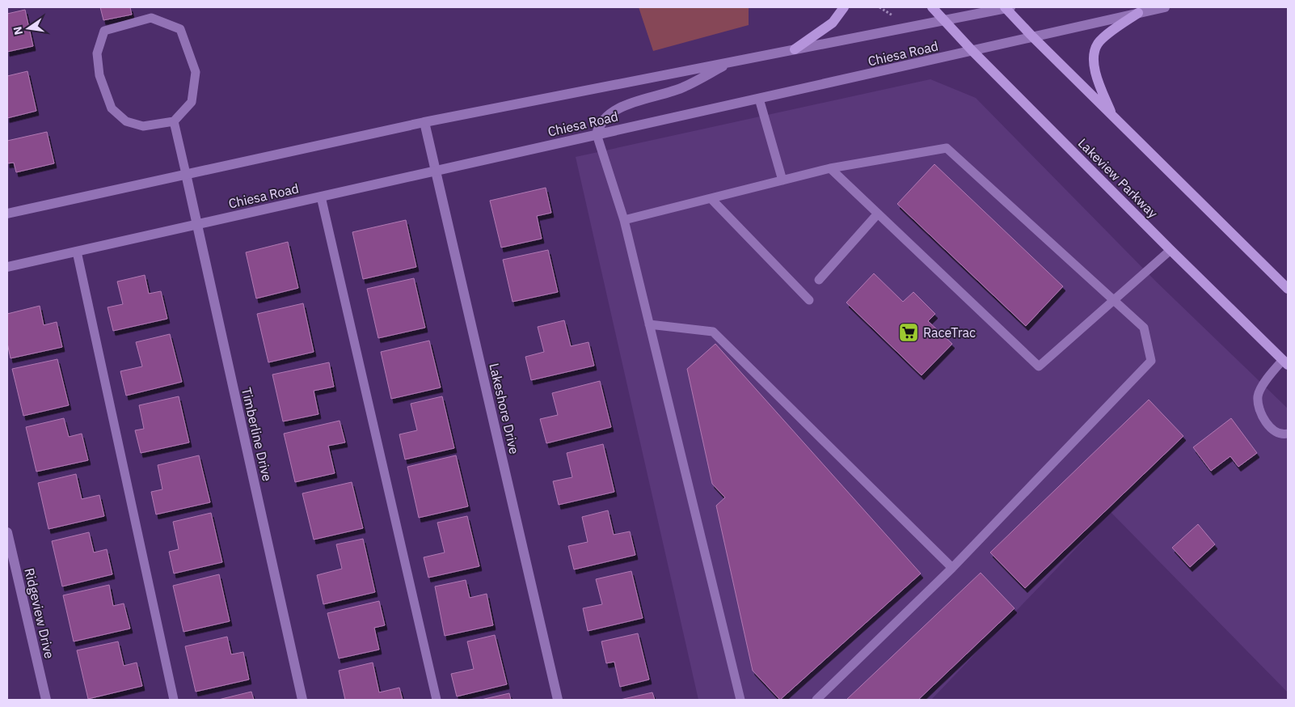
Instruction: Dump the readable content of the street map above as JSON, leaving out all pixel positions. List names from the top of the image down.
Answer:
{
  "streets": {
    "main road": [
      "Chiesa Road",
      "Lakeview Parkway",
      "Lakeshore Drive",
      "Timberline Drive",
      "Ridgeview Drive"
    ]
  },
  "crossings": [
    ["Chiesa Road", "Lakeview Parkway"],
    ["Chiesa Road", "Lakeshore Drive"],
    ["Chiesa Road", "Timberline Drive"]
  ],
  "places": {
    "supermarket": ["RaceTrac"]
  },
  "north": "left"
}
